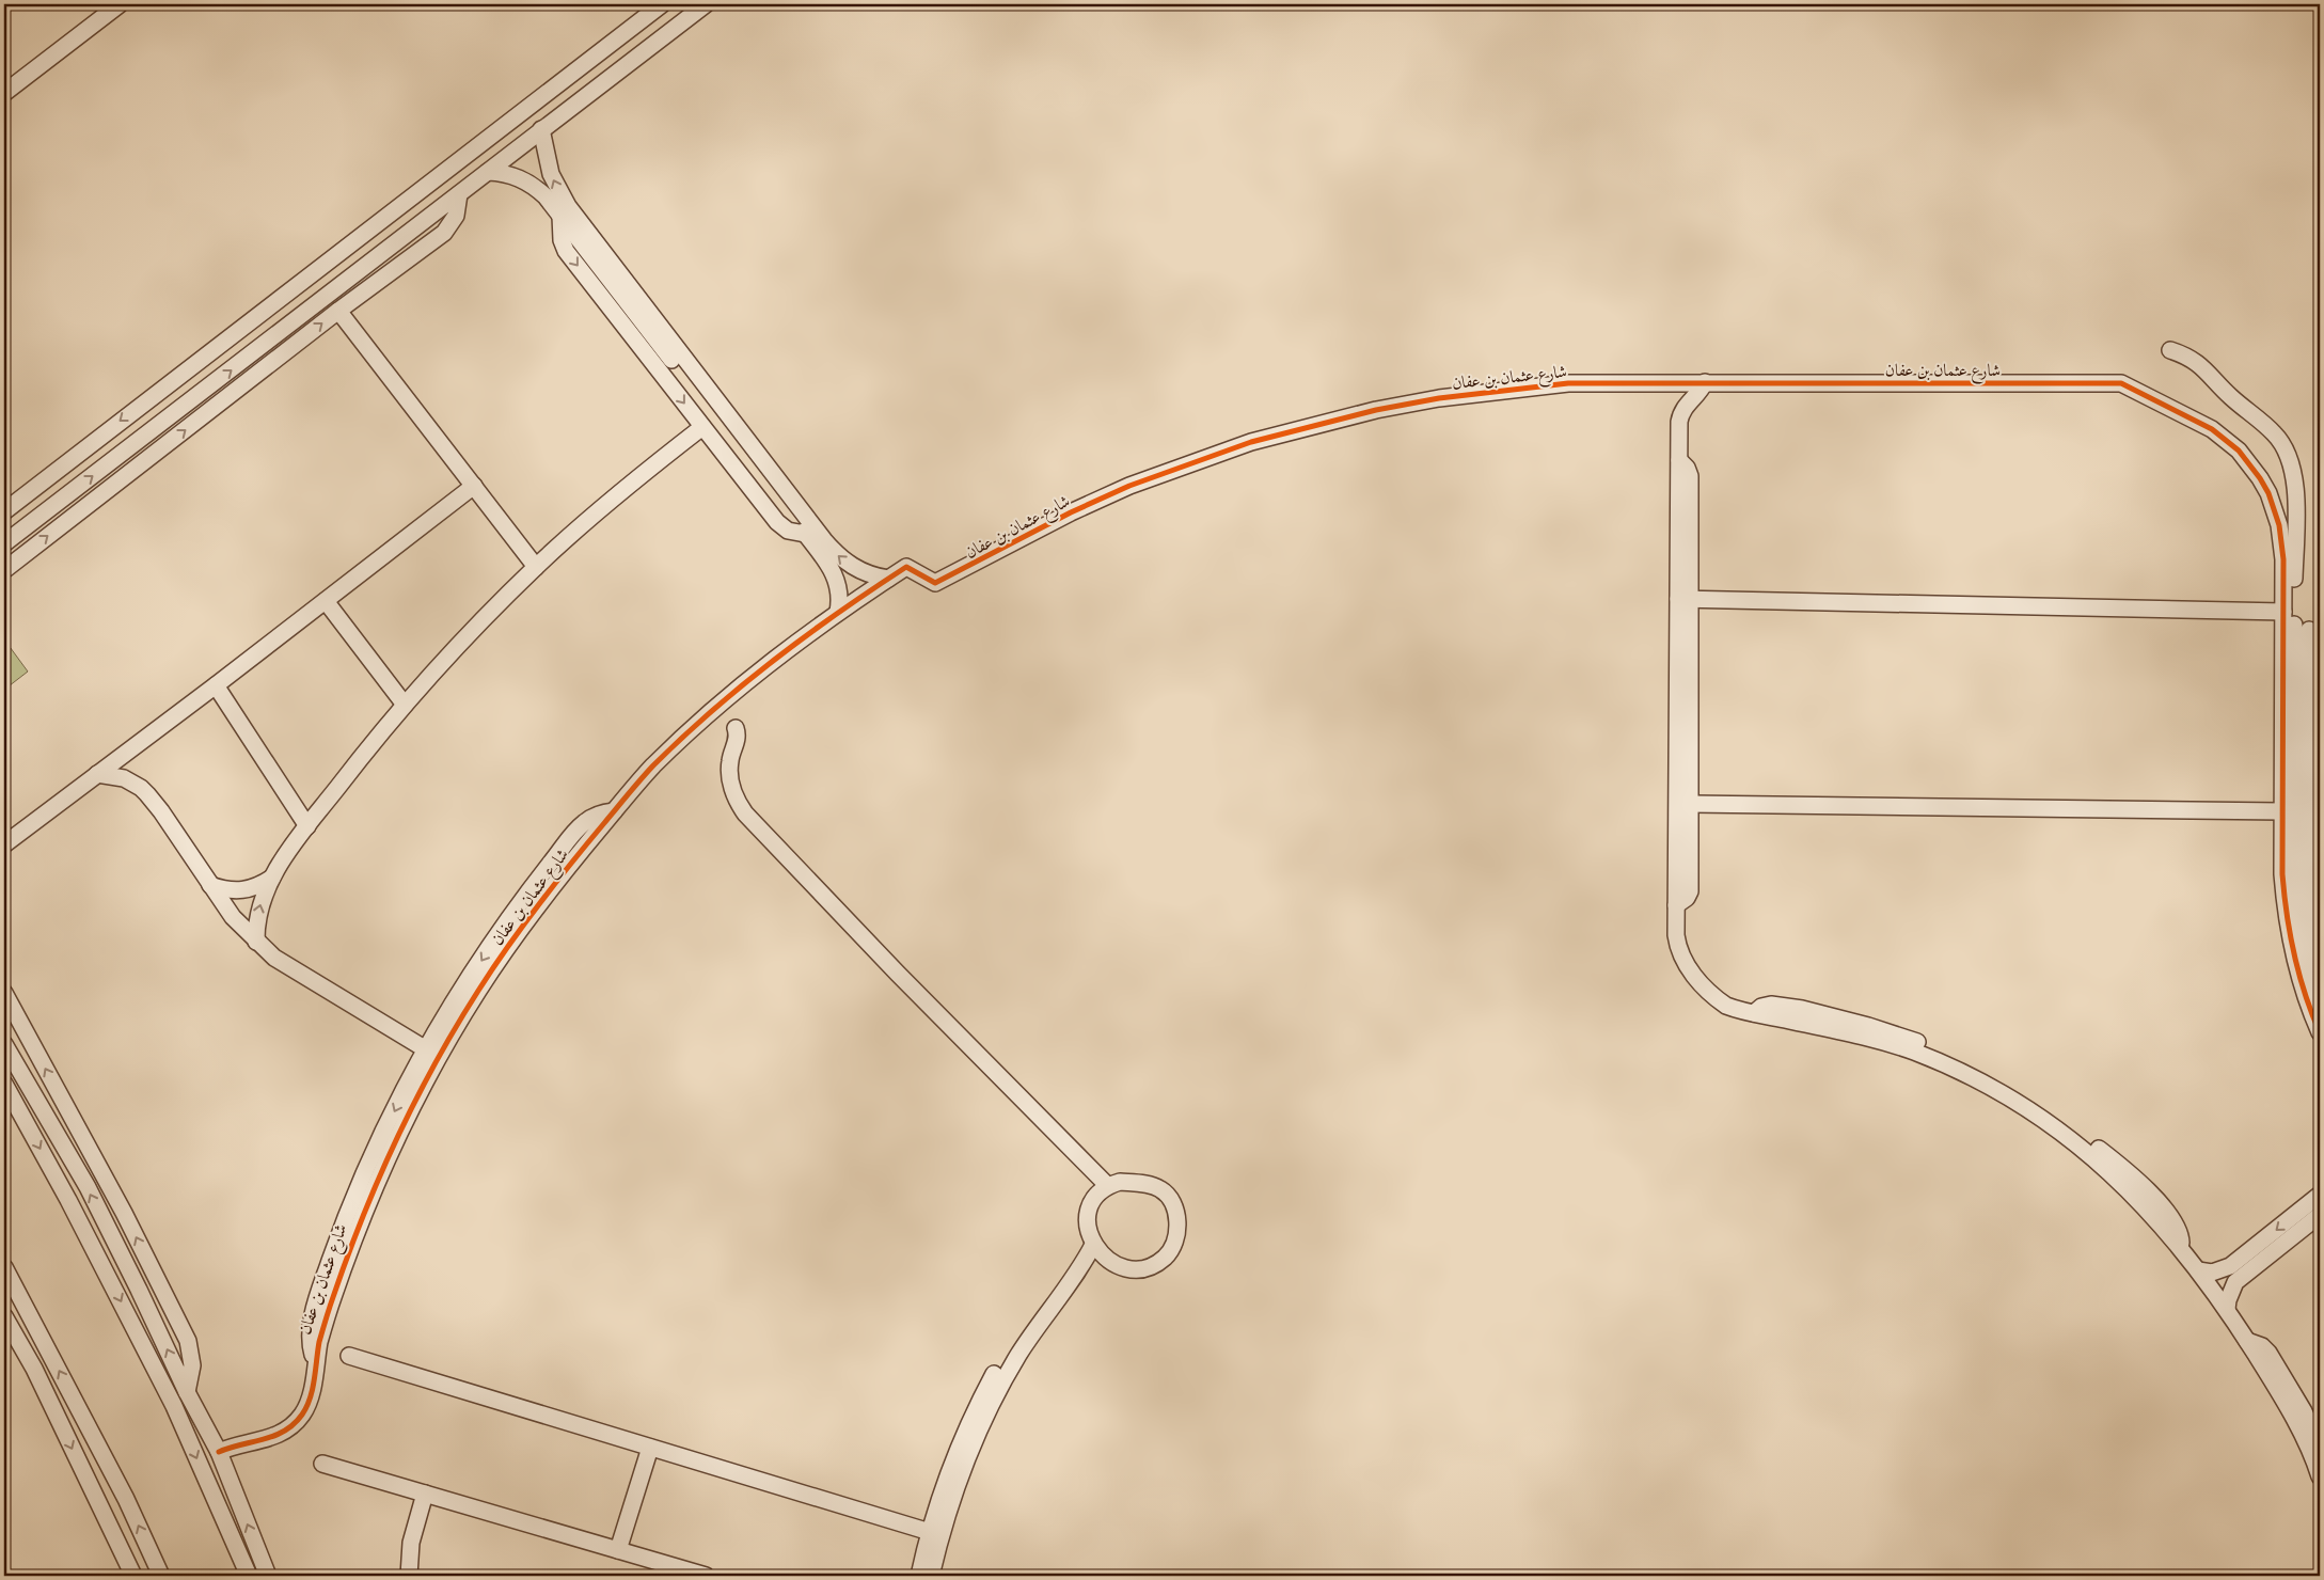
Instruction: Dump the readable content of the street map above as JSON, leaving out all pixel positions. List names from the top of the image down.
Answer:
{
  "streets": {
    "street": ["شارع عثمان بن عفان"]
  }
}
